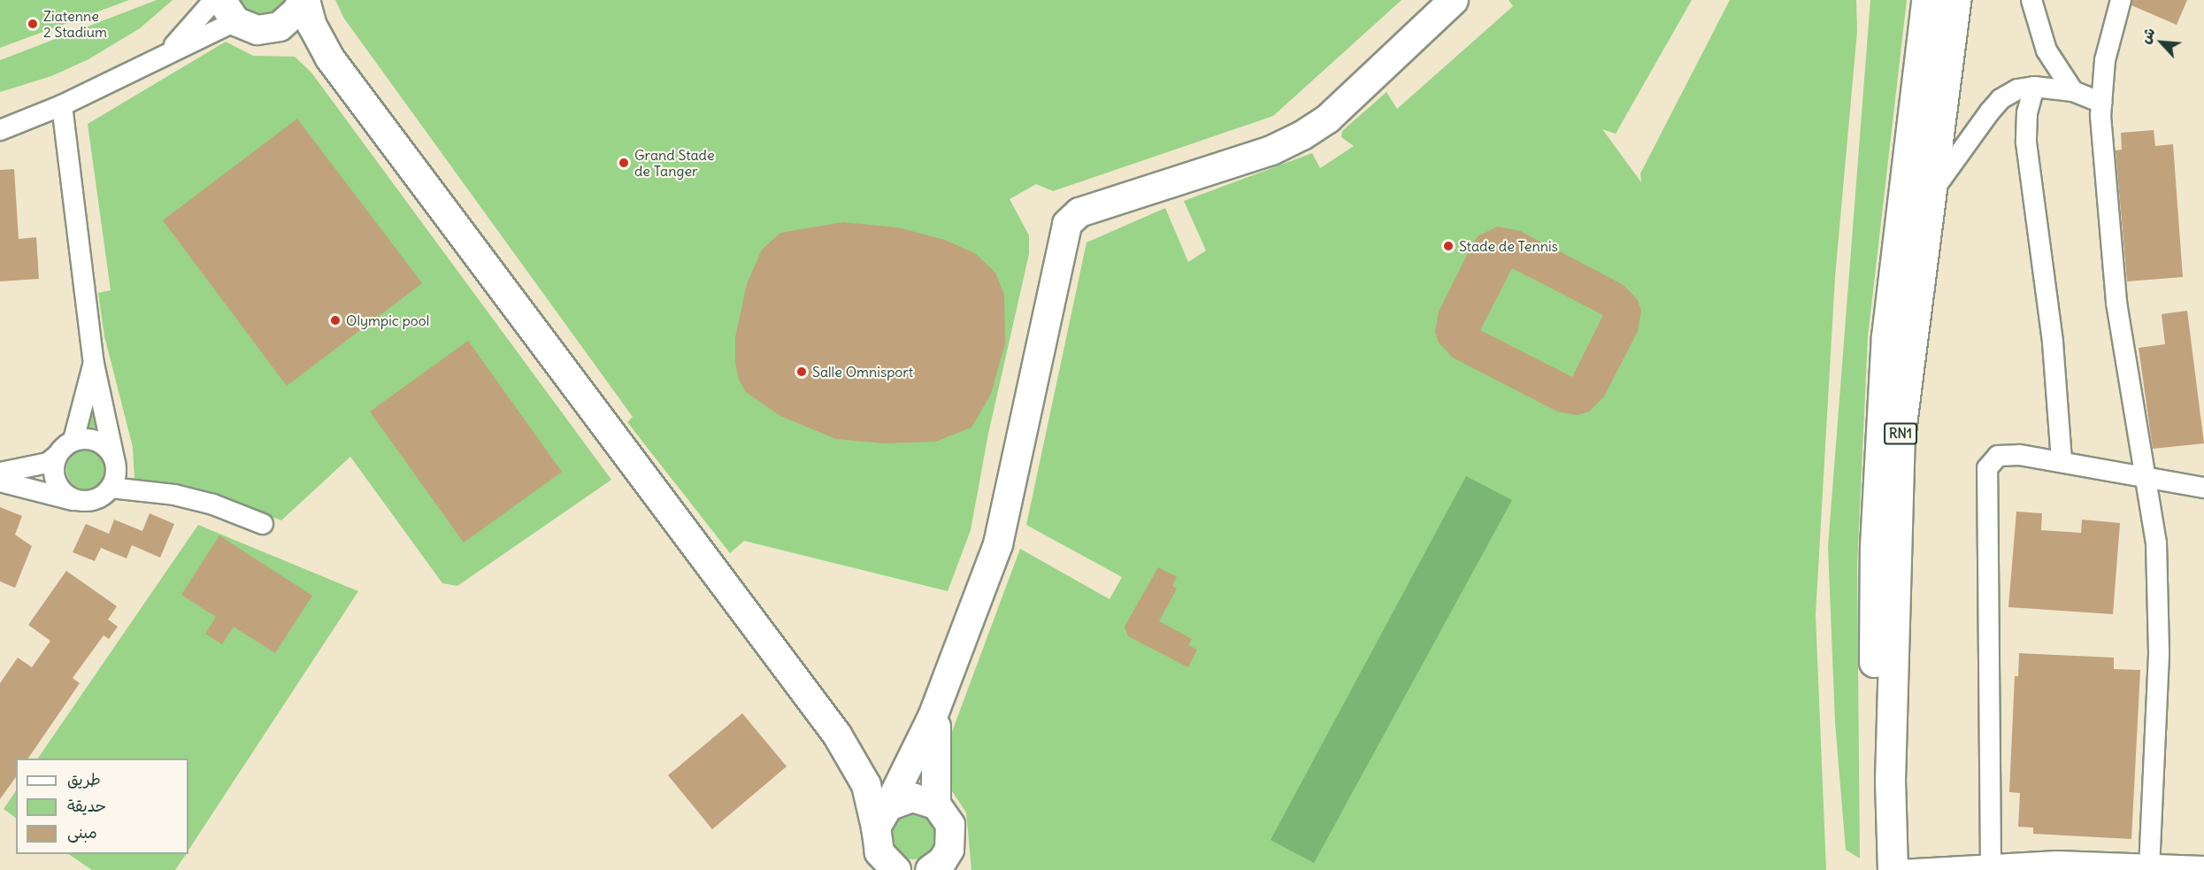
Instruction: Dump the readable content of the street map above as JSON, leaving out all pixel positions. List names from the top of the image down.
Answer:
{
  "streets": {
    "highway": ["RN1"]
  },
  "places": [
    "Ziatenne 2 Stadium",
    "Grand Stade de Tanger",
    "Stade de Tennis",
    "Olympic pool",
    "Salle Omnisport"
  ],
  "legend": ["طريق", "حديقة", "مبنى"],
  "north": "top left"
}
